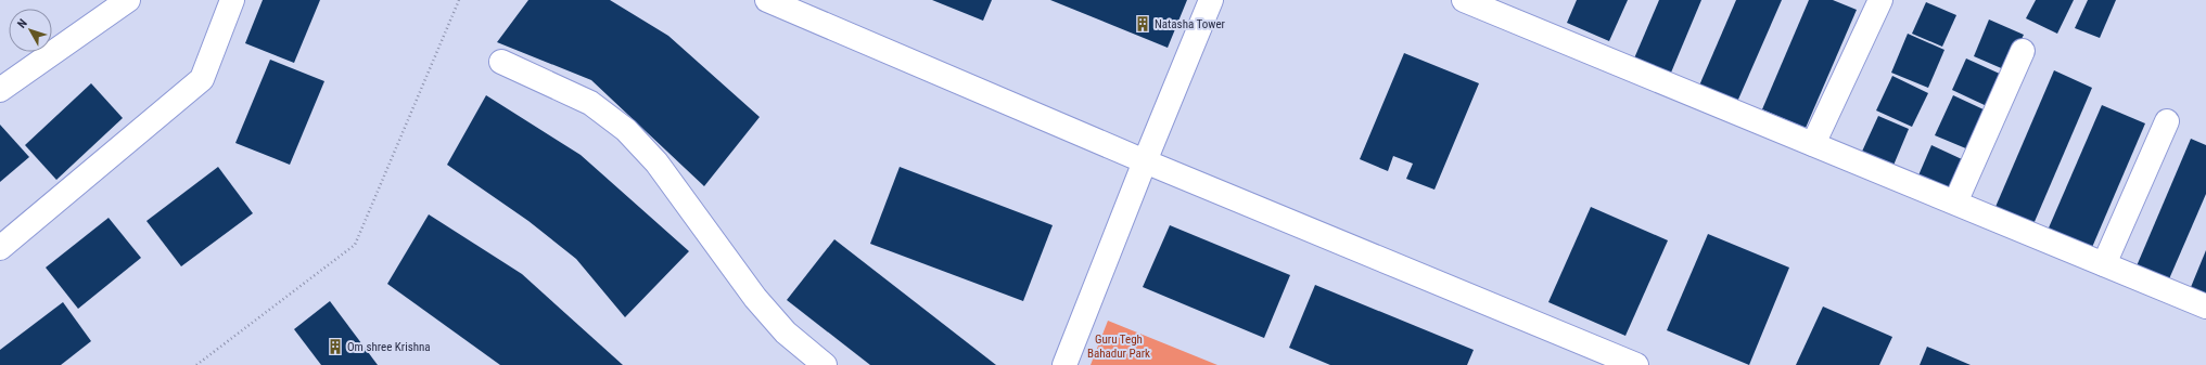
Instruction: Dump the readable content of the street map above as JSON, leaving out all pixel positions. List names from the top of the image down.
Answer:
{
  "parks": ["Guru Tegh Bahadur Park"],
  "places": {
    "building": ["Natasha Tower", "Om shree Krishna"]
  },
  "north": "top left"
}
